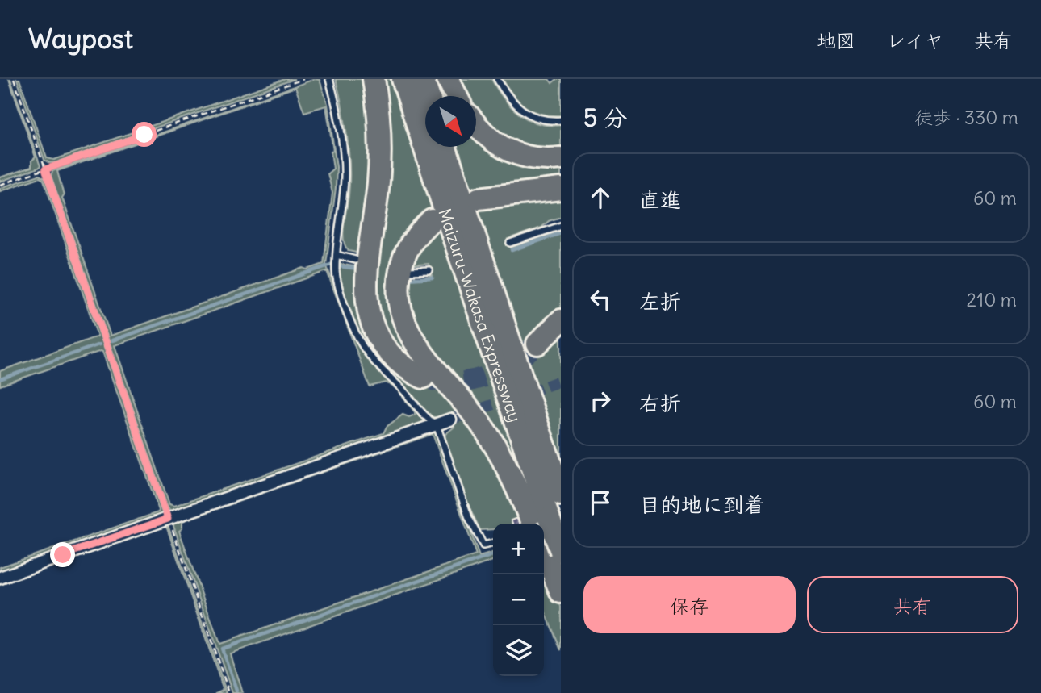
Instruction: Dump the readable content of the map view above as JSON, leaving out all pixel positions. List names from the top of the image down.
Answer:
{
  "streets": {
    "highway": ["Maizuru-Wakasa Expressway"]
  },
  "north": "bottom right",
  "page": {
    "header": "Waypost",
    "nav": ["地図", "レイヤ", "共有"],
    "heading": ["5 分", "徒歩 · 330 m"],
    "list": [
      ["直進", "60 m"],
      ["左折", "210 m"],
      ["右折", "60 m"],
      "目的地に到着"
    ],
    "map_buttons": ["+", "−"],
    "buttons": ["保存", "共有"]
  }
}
